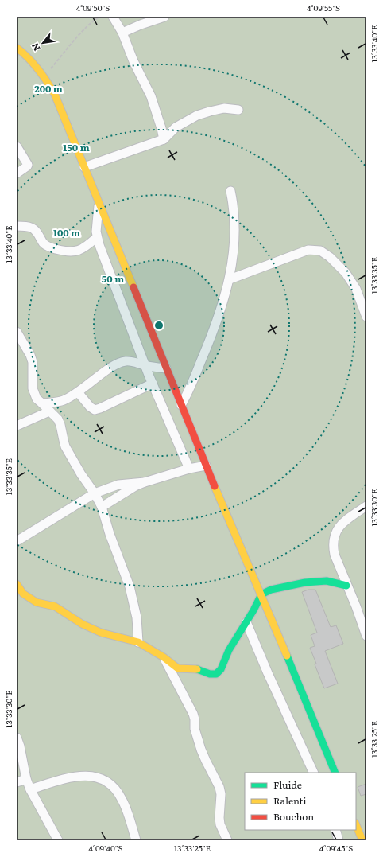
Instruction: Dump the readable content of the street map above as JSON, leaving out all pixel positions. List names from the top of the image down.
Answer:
{
  "legend": ["Fluide", "Ralenti", "Bouchon"],
  "north": "bottom left",
  "coordinates": [
    "4°09'50\"S",
    "4°09'55\"S",
    "13°33'40\"E",
    "13°33'35\"E",
    "13°33'30\"E",
    "13°33'25\"E",
    "4°09'40\"S",
    "4°09'45\"S"
  ],
  "rings": [
    "200 m",
    "150 m",
    "100 m",
    "50 m"
  ]
}
